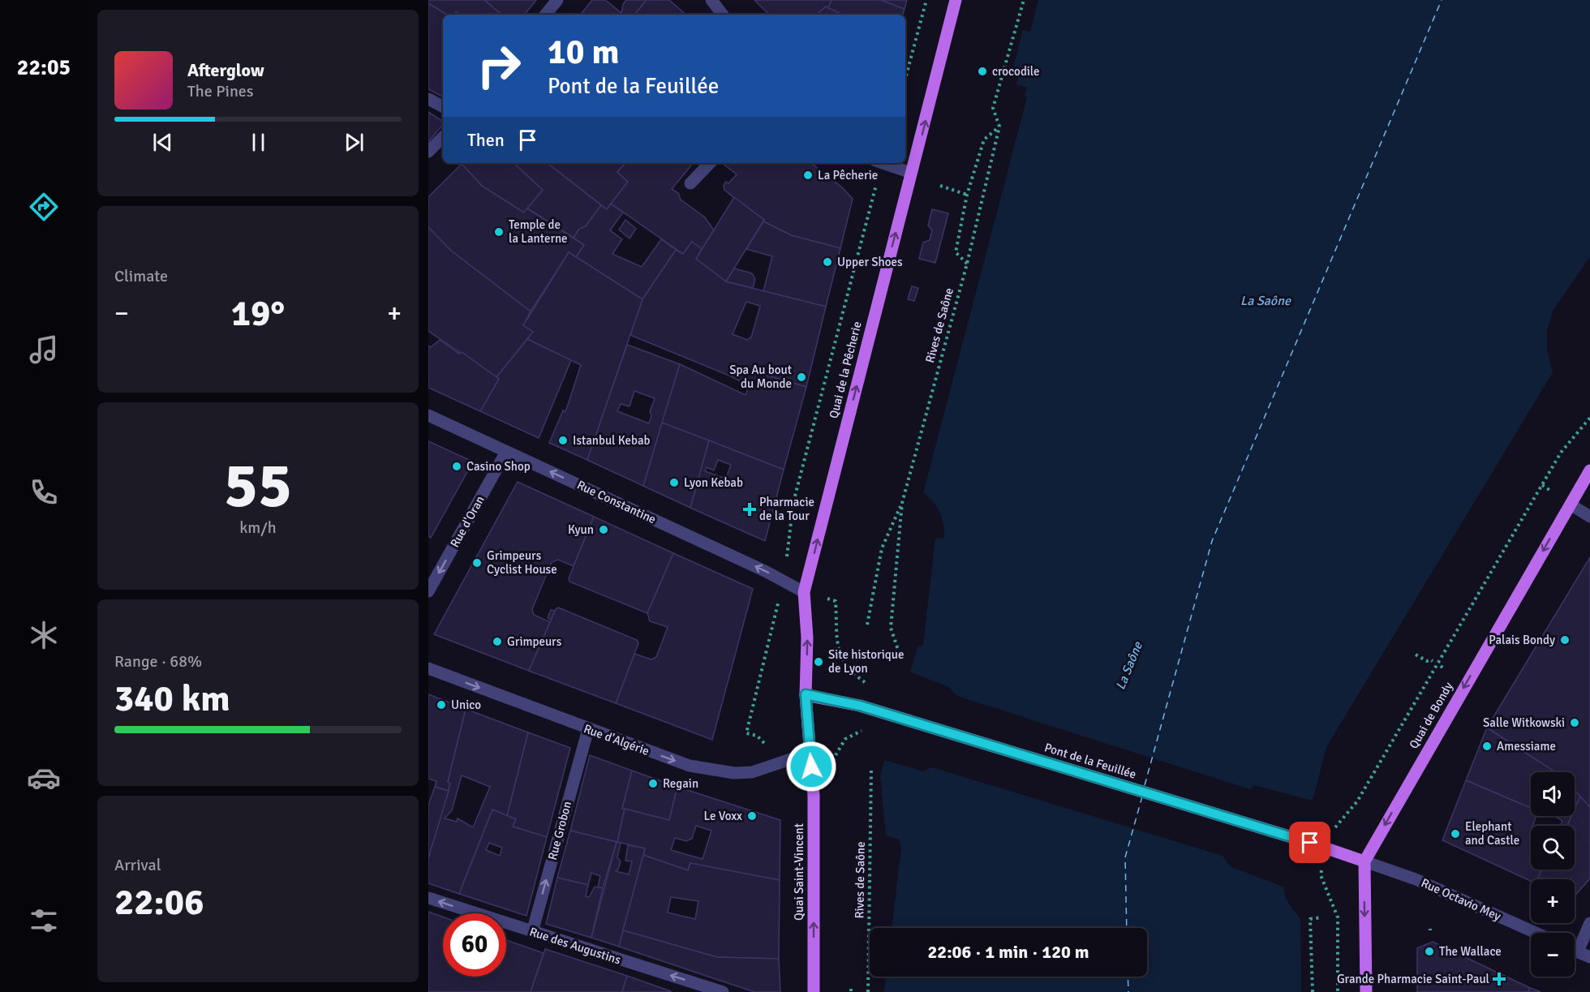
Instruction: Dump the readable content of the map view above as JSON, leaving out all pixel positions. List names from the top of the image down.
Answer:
{
  "streets": {
    "main road": [
      "Quai de la Pêcherie",
      "Quai de Bondy",
      "Pont de la Feuillée",
      "Quai Saint-Vincent"
    ],
    "street": [
      "Rue Constantine",
      "Rue d'Oran",
      "Rue d'Algérie",
      "Rue Grobon",
      "Rue Octavio Mey",
      "Rue des Augustins"
    ],
    "path": ["Rives de Saône"]
  },
  "crossings": [
    ["Quai de la Pêcherie", "Rue Constantine"],
    ["Quai de la Pêcherie", "Rue d'Algérie"],
    ["Quai de la Pêcherie", "Pont de la Feuillée"],
    ["Quai de la Pêcherie", "Quai Saint-Vincent"],
    ["Rue Constantine", "Rue d'Oran"],
    ["Quai de Bondy", "Pont de la Feuillée"],
    ["Quai de Bondy", "Rue Octavio Mey"],
    ["Rue d'Algérie", "Rue Grobon"],
    ["Rue d'Algérie", "Quai Saint-Vincent"],
    ["Pont de la Feuillée", "Rue Octavio Mey"],
    ["Rue Grobon", "Rue des Augustins"]
  ],
  "one_way": [
    "Quai de la Pêcherie",
    "Rue Constantine",
    "Rue d'Oran",
    "Quai de Bondy",
    "Rue d'Algérie",
    "Rue Grobon",
    "Quai Saint-Vincent",
    "Rue des Augustins"
  ],
  "water": ["La Saône"],
  "places": {
    "other": [
      "crocodile",
      "La Pêcherie",
      "Temple de la Lanterne",
      "Upper Shoes",
      "Spa Au bout du Monde",
      "Istanbul Kebab",
      "Casino Shop",
      "Lyon Kebab",
      "Kyun",
      "Grimpeurs Cyclist House",
      "Palais Bondy",
      "Grimpeurs",
      "Site historique de Lyon",
      "Unico",
      "Salle Witkowski",
      "Amessiame",
      "Regain",
      "Le Voxx",
      "Elephant and Castle",
      "The Wallace"
    ],
    "health": ["Pharmacie de la Tour", "Grande Pharmacie Saint-Paul"]
  },
  "page": {
    "tabs": "22:05",
    "turn": ["10 m", "Pont de la Feuillée"],
    "song": ["Afterglow", "The Pines"],
    "then": "Then",
    "tile": [
      "Climate",
      ["55", "km/h"],
      ["Range · 68%", "340 km"],
      ["Arrival", "22:06"]
    ],
    "heat": ["−", "19°", "+"],
    "map_buttons": ["+", "−"],
    "limit": "60",
    "trip": "22:06 · 1 min · 120 m"
  }
}
